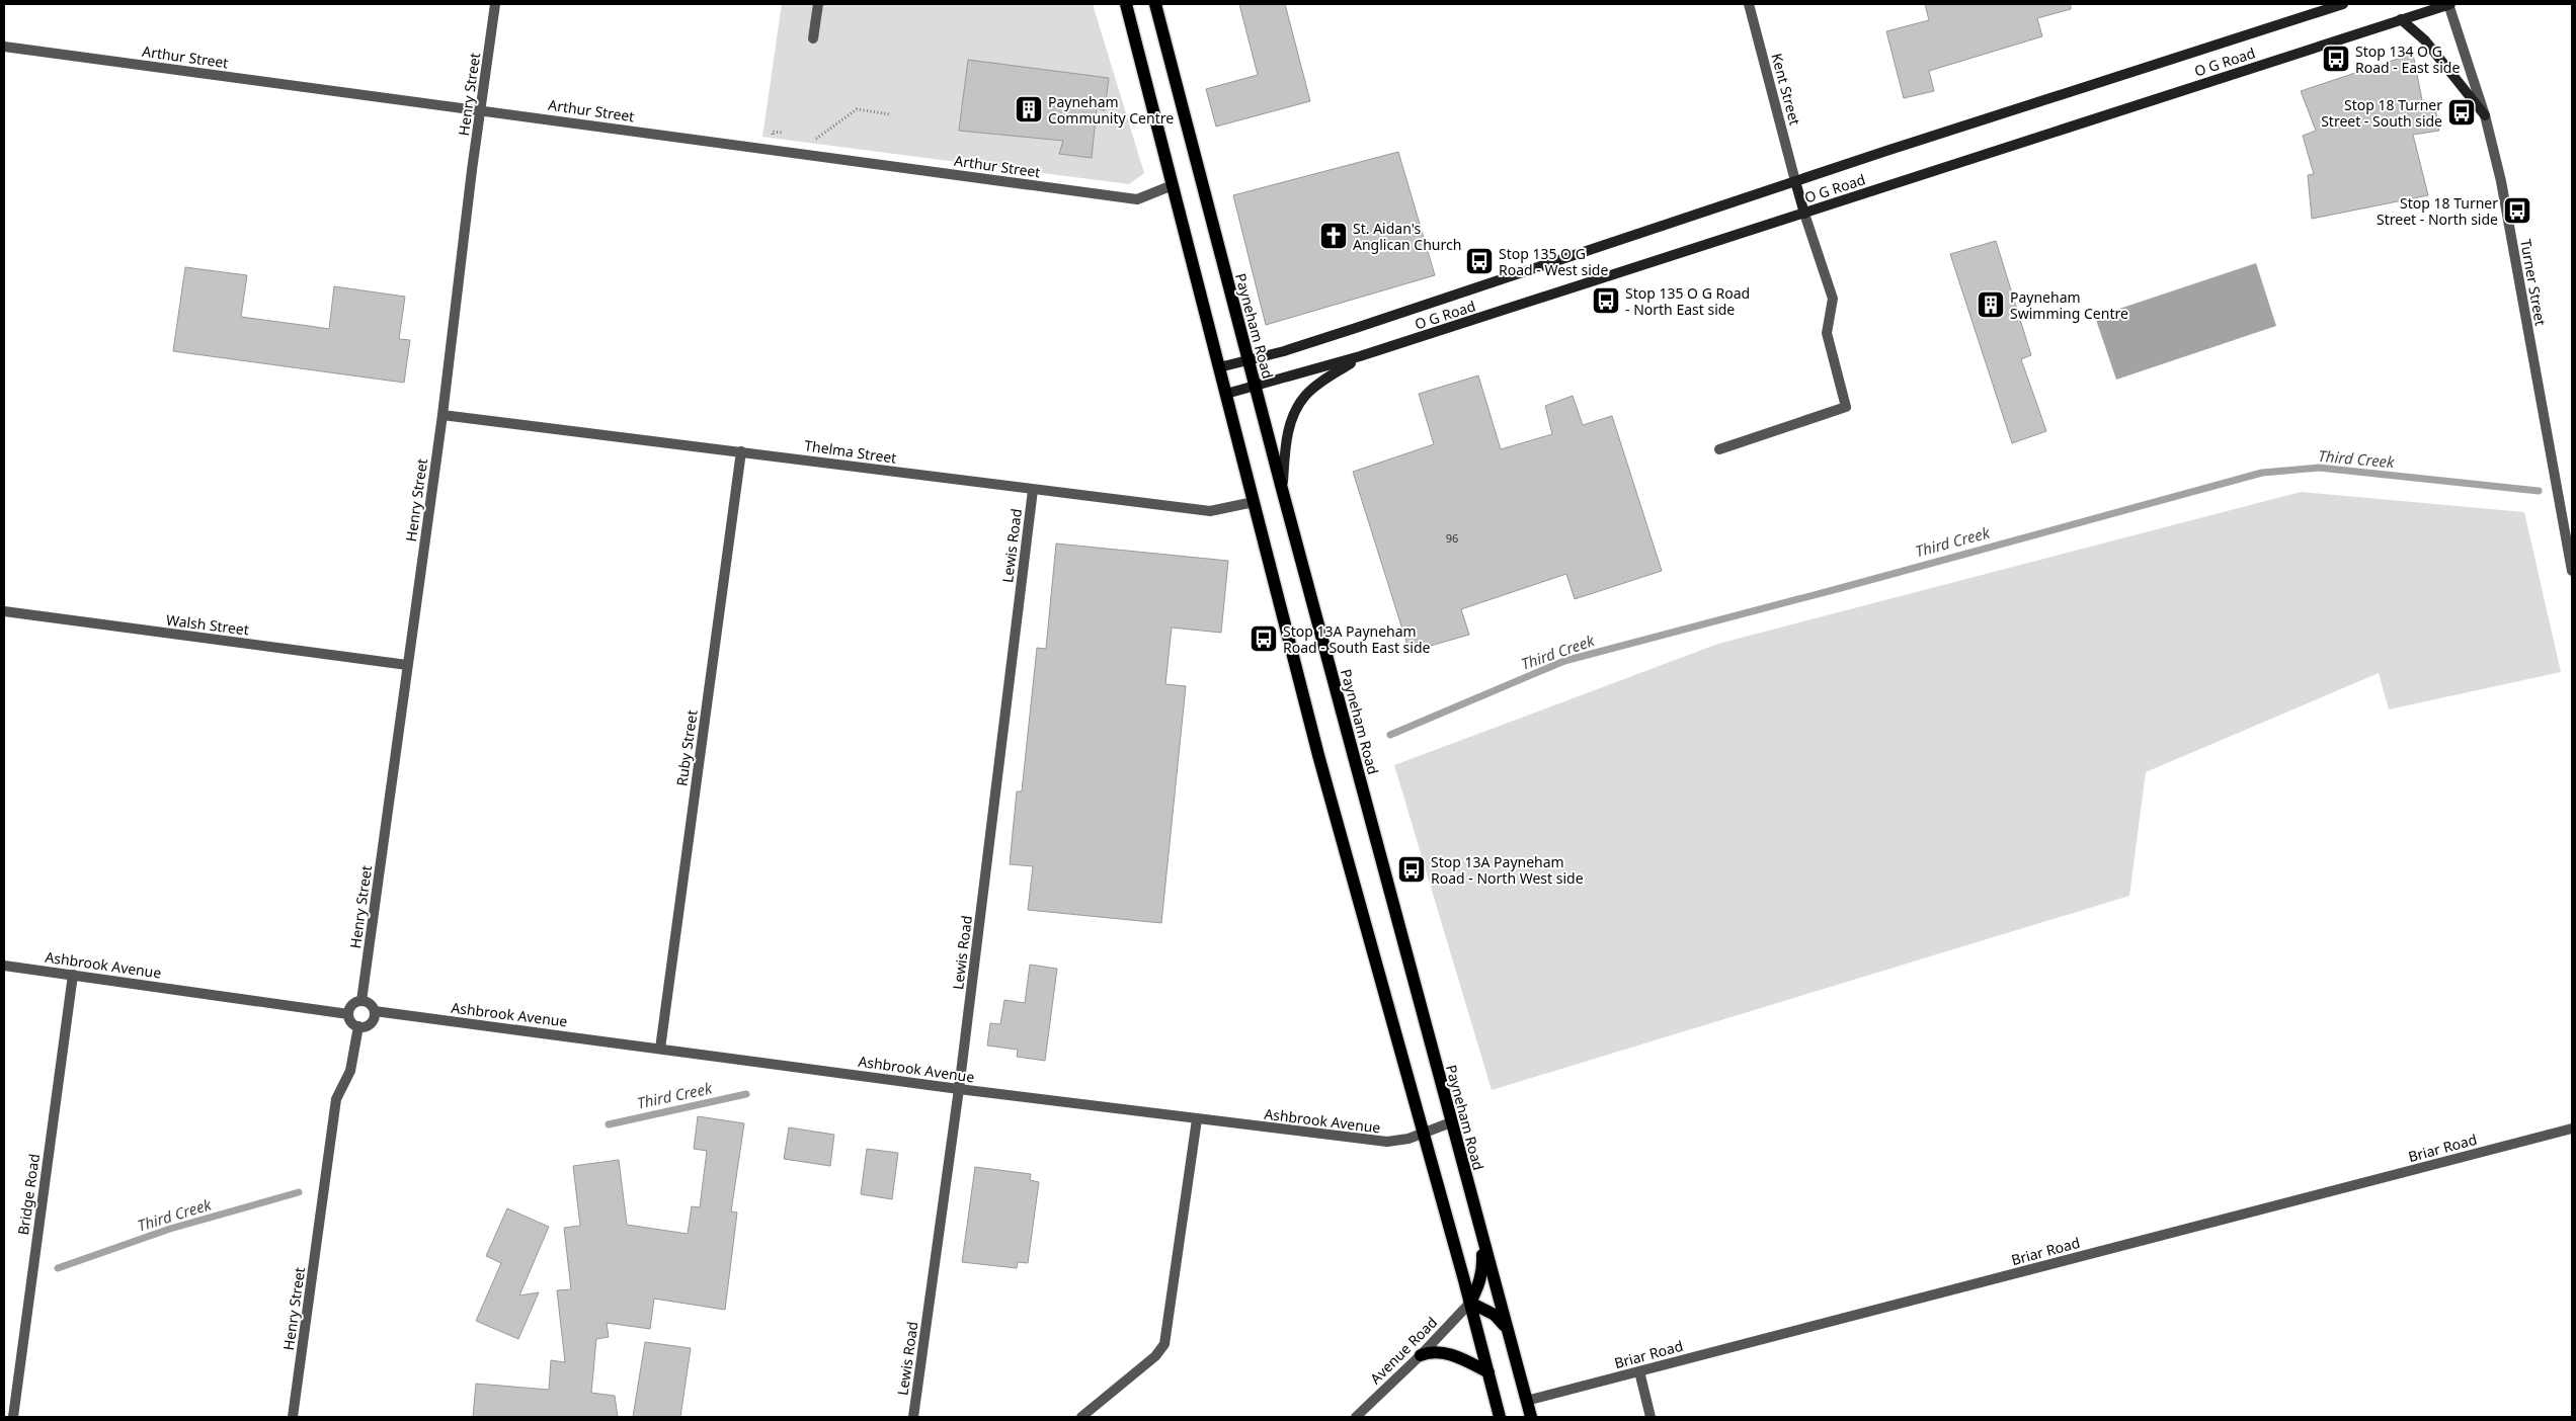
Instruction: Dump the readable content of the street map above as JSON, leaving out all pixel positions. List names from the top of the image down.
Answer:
{
  "streets": {
    "main road": ["O G Road", "Payneham Road"],
    "street": [
      "Arthur Street",
      "Kent Street",
      "Henry Street",
      "Turner Street",
      "Thelma Street",
      "Lewis Road",
      "Walsh Street",
      "Ruby Street",
      "Ashbrook Avenue",
      "Briar Road",
      "Bridge Road",
      "Avenue Road"
    ]
  },
  "crossings": [
    ["Arthur Street", "Henry Street"],
    ["O G Road", "Kent Street"],
    ["O G Road", "Turner Street"],
    ["O G Road", "Payneham Road"],
    ["Henry Street", "Thelma Street"],
    ["Henry Street", "Walsh Street"],
    ["Henry Street", "Ashbrook Avenue"],
    ["Payneham Road", "Ashbrook Avenue"],
    ["Payneham Road", "Briar Road"],
    ["Thelma Street", "Lewis Road"],
    ["Thelma Street", "Ruby Street"],
    ["Lewis Road", "Ashbrook Avenue"],
    ["Ruby Street", "Ashbrook Avenue"],
    ["Ashbrook Avenue", "Bridge Road"]
  ],
  "water": ["Third Creek"],
  "places": {
    "bus stop": [
      "Stop 134 O G Road - East side",
      "Stop 18 Turner Street - South side",
      "Stop 18 Turner Street - North side",
      "Stop 135 O G Road - West side",
      "Stop 135 O G Road - North East side",
      "Stop 13A Payneham Road - South East side",
      "Stop 13A Payneham Road - North West side"
    ],
    "building": ["Payneham Community Centre", "Payneham Swimming Centre"],
    "church": ["St. Aidan's Anglican Church"]
  },
  "house_numbers": ["96"]
}
